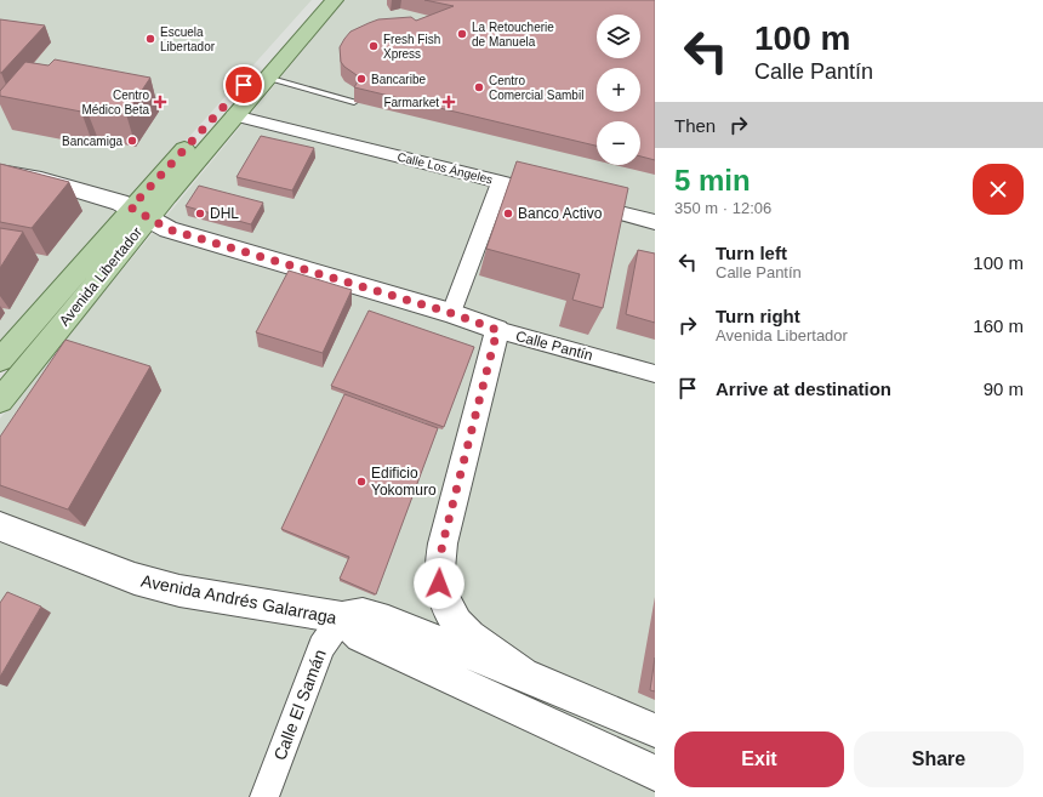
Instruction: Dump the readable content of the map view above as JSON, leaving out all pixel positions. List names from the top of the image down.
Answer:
{
  "streets": {
    "main road": ["Avenida Libertador", "Calle Pantín", "Avenida Andrés Galarraga"],
    "street": ["Calle Los Ángeles", "Calle El Samán"]
  },
  "crossings": [
    ["Calle Los Ángeles", "Avenida Libertador"],
    ["Avenida Libertador", "Calle Pantín"],
    ["Avenida Andrés Galarraga", "Calle El Samán"]
  ],
  "places": {
    "other": [
      "La Retoucherie de Manuela",
      "Escuela Libertador",
      "Fresh Fish Xpress",
      "Bancaribe",
      "Centro Comercial Sambil",
      "Bancamiga",
      "DHL",
      "Banco Activo",
      "Edificio Yokomuro"
    ],
    "health": ["Centro Médico Beta", "Farmarket"]
  },
  "page": {
    "turn": ["100 m", "Calle Pantín"],
    "map_buttons": ["+", "−"],
    "then": "Then",
    "heading": ["5 min", "350 m · 12:06"],
    "list": [
      {
        "name": "Turn left",
        "note": "Calle Pantín",
        "value": "100 m"
      },
      {
        "name": "Turn right",
        "note": "Avenida Libertador",
        "value": "160 m"
      },
      {
        "name": "Arrive at destination",
        "value": "90 m"
      }
    ],
    "buttons": ["Exit", "Share"]
  }
}
